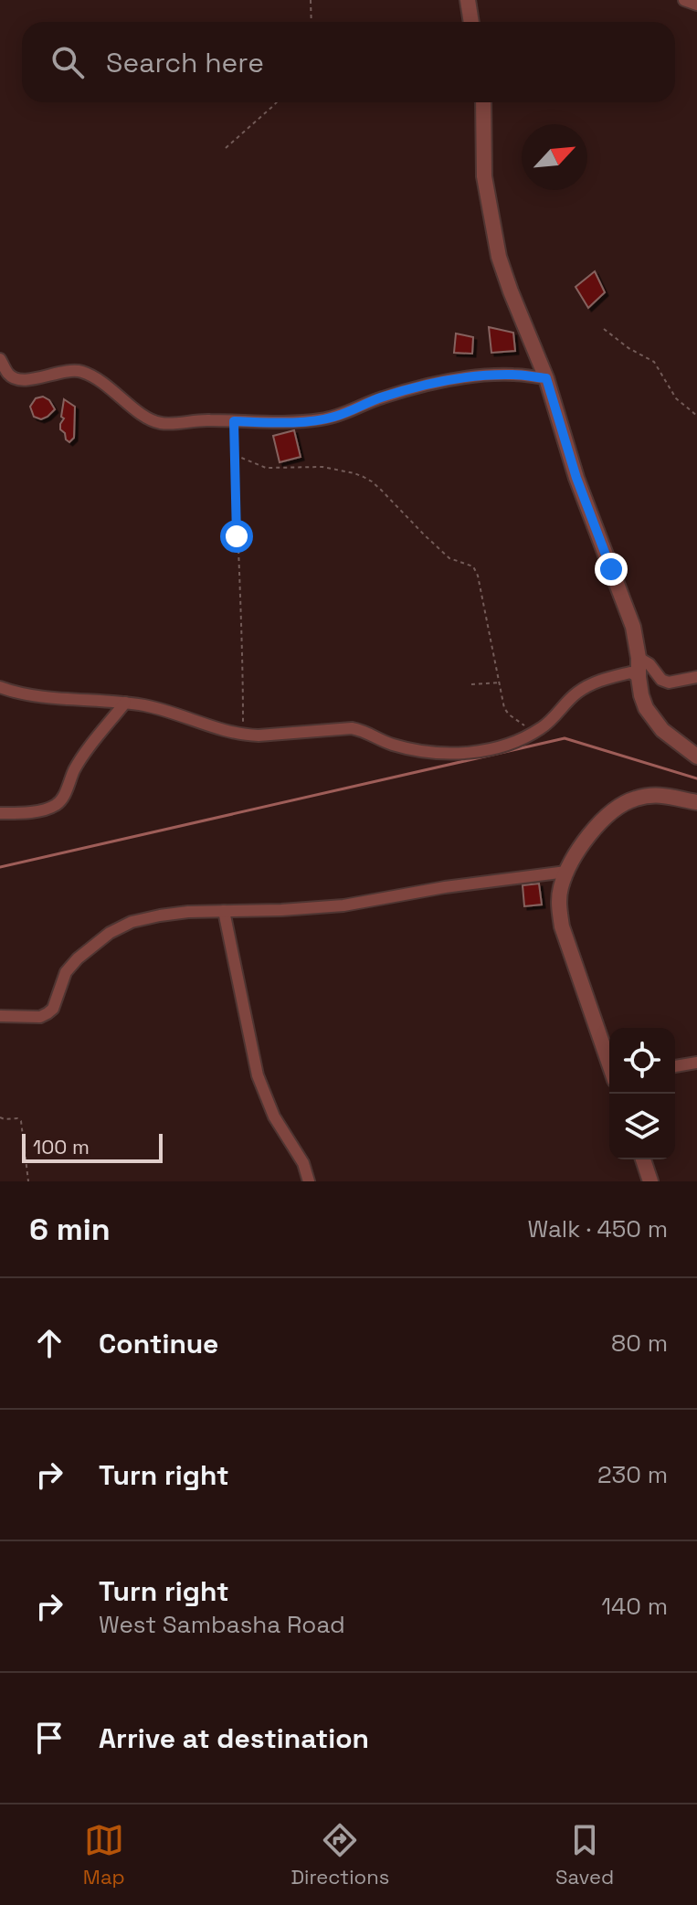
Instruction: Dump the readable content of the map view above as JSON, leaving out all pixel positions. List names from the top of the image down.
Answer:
{
  "scale_bar": "100 m",
  "north": "top right",
  "page": {
    "search": "Search here",
    "scale": "100 m",
    "heading": ["6 min", "Walk · 450 m"],
    "list": [
      ["Continue", "80 m"],
      ["Turn right", "230 m"],
      ["Turn right", "West Sambasha Road", "140 m"],
      "Arrive at destination"
    ],
    "nav": ["Map", "Directions", "Saved"]
  }
}
